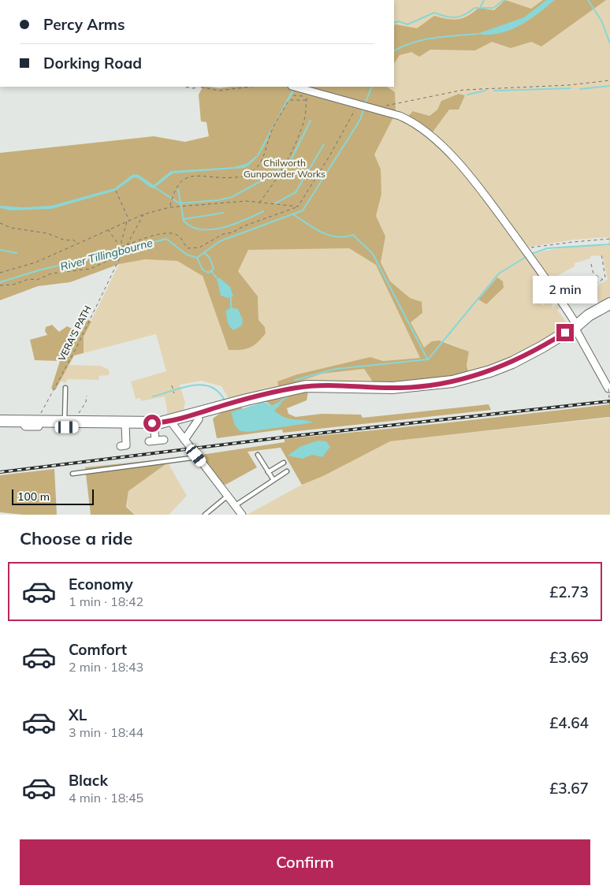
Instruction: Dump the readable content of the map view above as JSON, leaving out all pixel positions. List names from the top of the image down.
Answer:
{
  "streets": {
    "path": ["VERA'S PATH"]
  },
  "water": ["River Tillingbourne"],
  "parks": ["Chilworth Gunpowder Works"],
  "scale_bar": "100 m",
  "page": {
    "banner": ["Percy Arms", "Dorking Road"],
    "bubble": "2 min",
    "scale": "100 m",
    "heading": "Choose a ride",
    "list": [
      {
        "name": "Economy",
        "note": "1 min · 18:42",
        "value": "£2.73"
      },
      {
        "name": "Comfort",
        "note": "2 min · 18:43",
        "value": "£3.69"
      },
      {
        "name": "XL",
        "note": "3 min · 18:44",
        "value": "£4.64"
      },
      {
        "name": "Black",
        "note": "4 min · 18:45",
        "value": "£3.67"
      }
    ],
    "buttons": "Confirm"
  }
}
